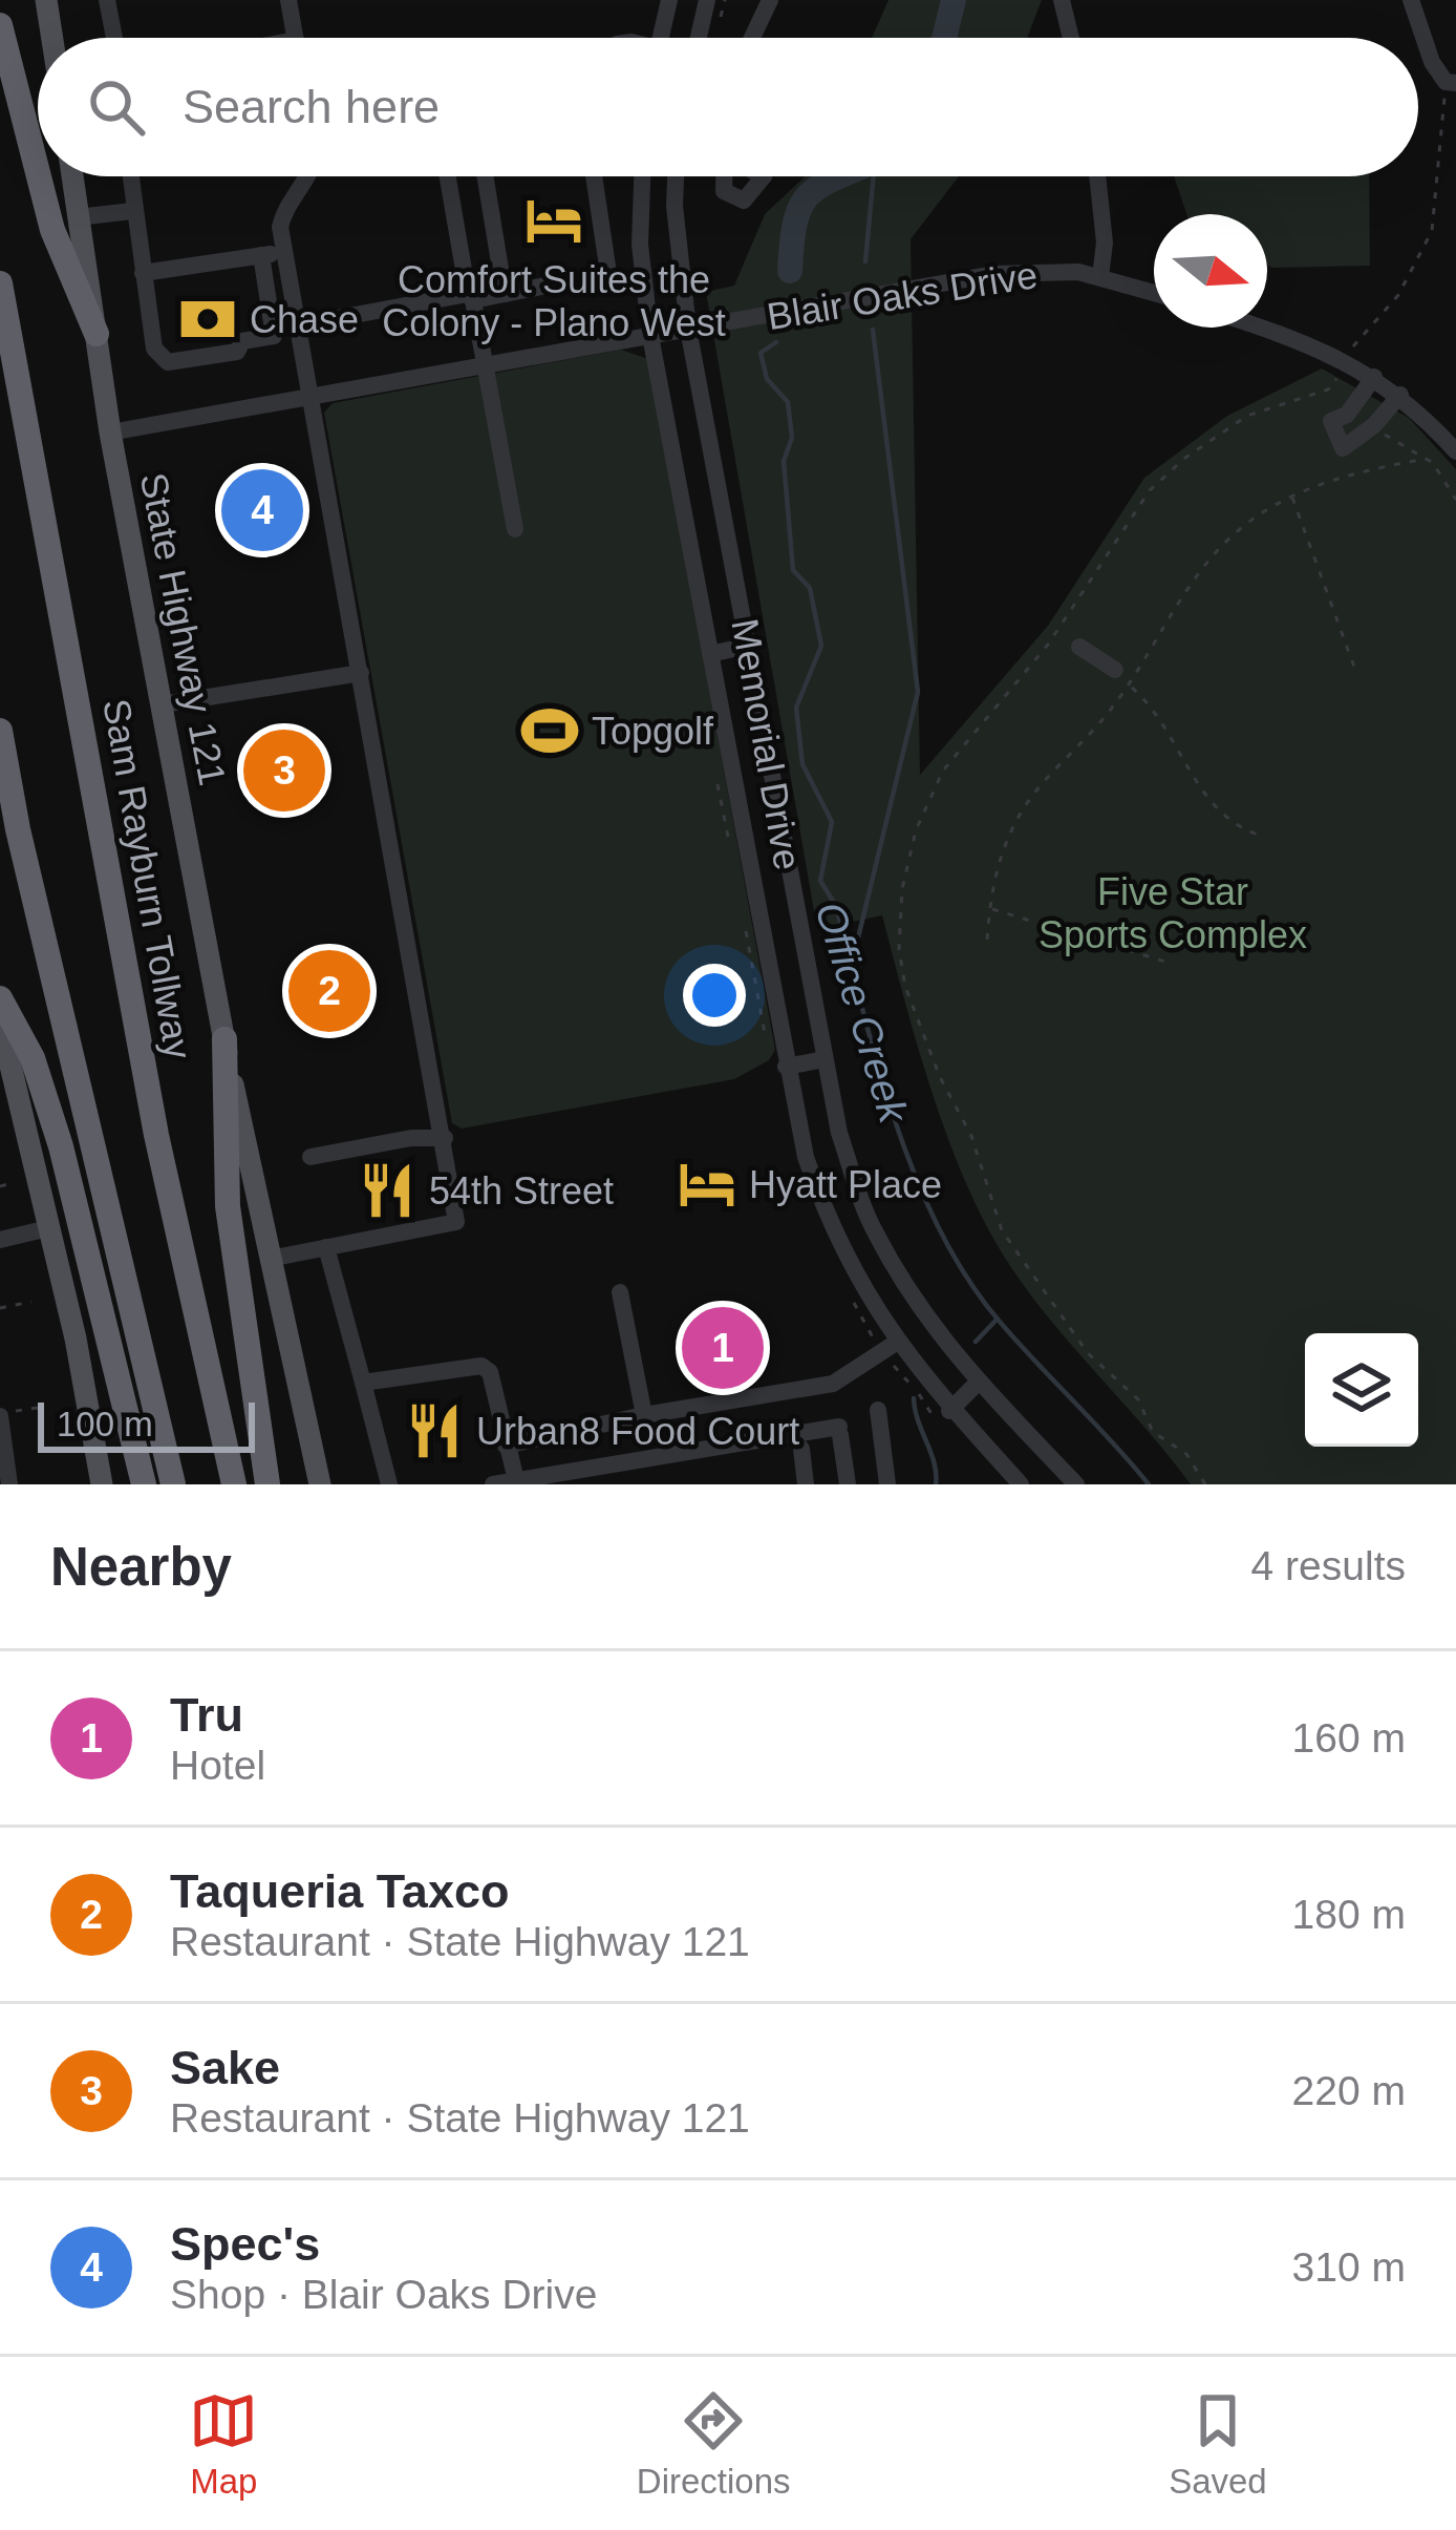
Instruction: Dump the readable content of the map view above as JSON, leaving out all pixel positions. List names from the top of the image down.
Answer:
{
  "streets": {
    "highway": ["Sam Rayburn Tollway"],
    "main road": ["State Highway 121"],
    "street": ["Blair Oaks Drive", "Memorial Drive"]
  },
  "crossings": [
    ["Blair Oaks Drive", "State Highway 121"],
    ["Blair Oaks Drive", "Memorial Drive"]
  ],
  "water": ["Office Creek"],
  "parks": ["Five Star Sports Complex"],
  "places": {
    "hotel": ["Comfort Suites the Colony - Plano West", "Hyatt Place"],
    "bank": ["Chase"],
    "sports": ["Topgolf"],
    "restaurant": ["54th Street", "Urban8 Food Court"]
  },
  "scale_bar": "100 m",
  "north": "right",
  "page": {
    "search": "Search here",
    "pins": [
      "4",
      "3",
      "2",
      "1"
    ],
    "scale": "100 m",
    "heading": ["Nearby", "4 results"],
    "list": [
      {
        "mark": "1",
        "name": "Tru",
        "note": "Hotel",
        "value": "160 m"
      },
      {
        "mark": "2",
        "name": "Taqueria Taxco",
        "note": "Restaurant · State Highway 121",
        "value": "180 m"
      },
      {
        "mark": "3",
        "name": "Sake",
        "note": "Restaurant · State Highway 121",
        "value": "220 m"
      },
      {
        "mark": "4",
        "name": "Spec's",
        "note": "Shop · Blair Oaks Drive",
        "value": "310 m"
      }
    ],
    "nav": ["Map", "Directions", "Saved"]
  }
}
